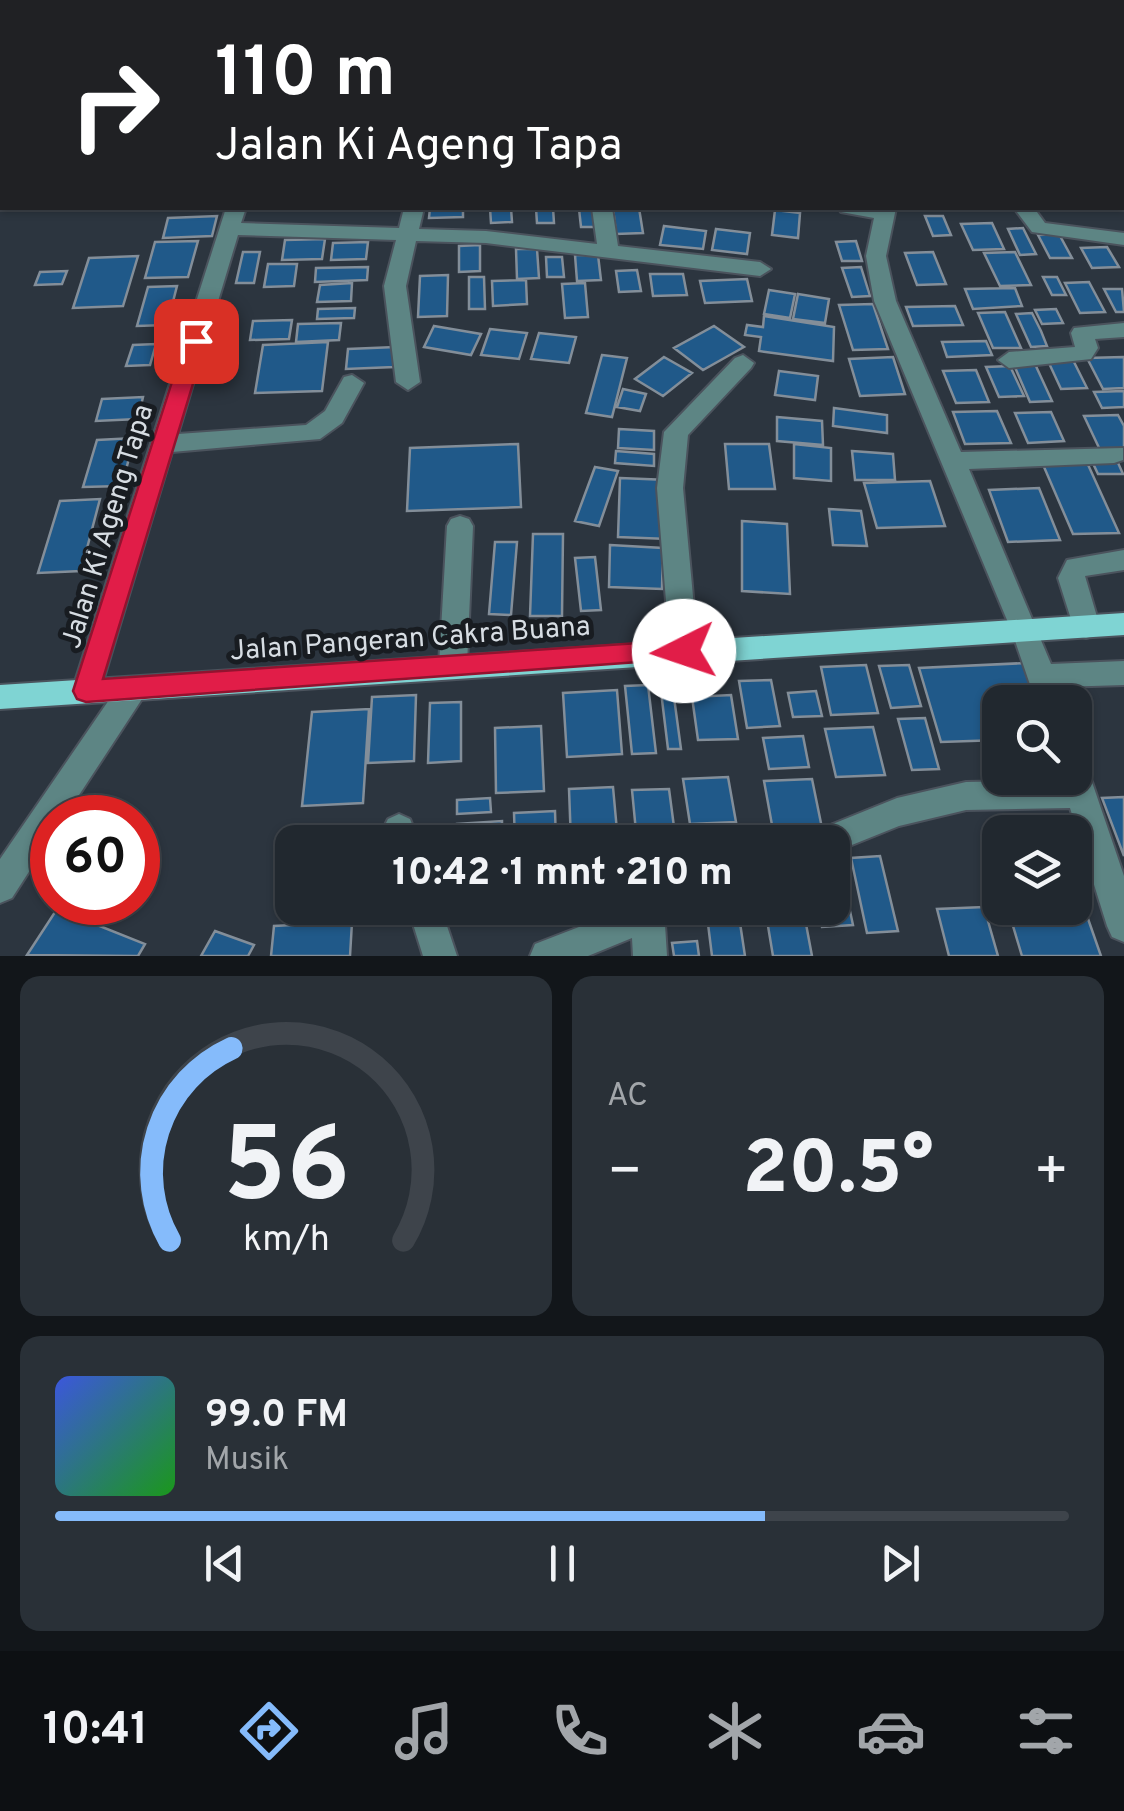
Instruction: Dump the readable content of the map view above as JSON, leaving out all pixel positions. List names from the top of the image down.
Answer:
{
  "streets": {
    "main road": ["Jalan Pangeran Cakra Buana"],
    "street": ["Jalan Ki Ageng Tapa"]
  },
  "crossings": [
    ["Jalan Ki Ageng Tapa", "Jalan Pangeran Cakra Buana"]
  ],
  "page": {
    "turn": ["110 m", "Jalan Ki Ageng Tapa"],
    "limit": "60",
    "trip": "10:42 · 1 mnt · 210 m",
    "tile": "AC",
    "heat": ["−", "20.5°", "+"],
    "song": ["99.0 FM", "Musik"],
    "tabs": "10:41",
    "gauge": ["56", "km/h"]
  }
}
